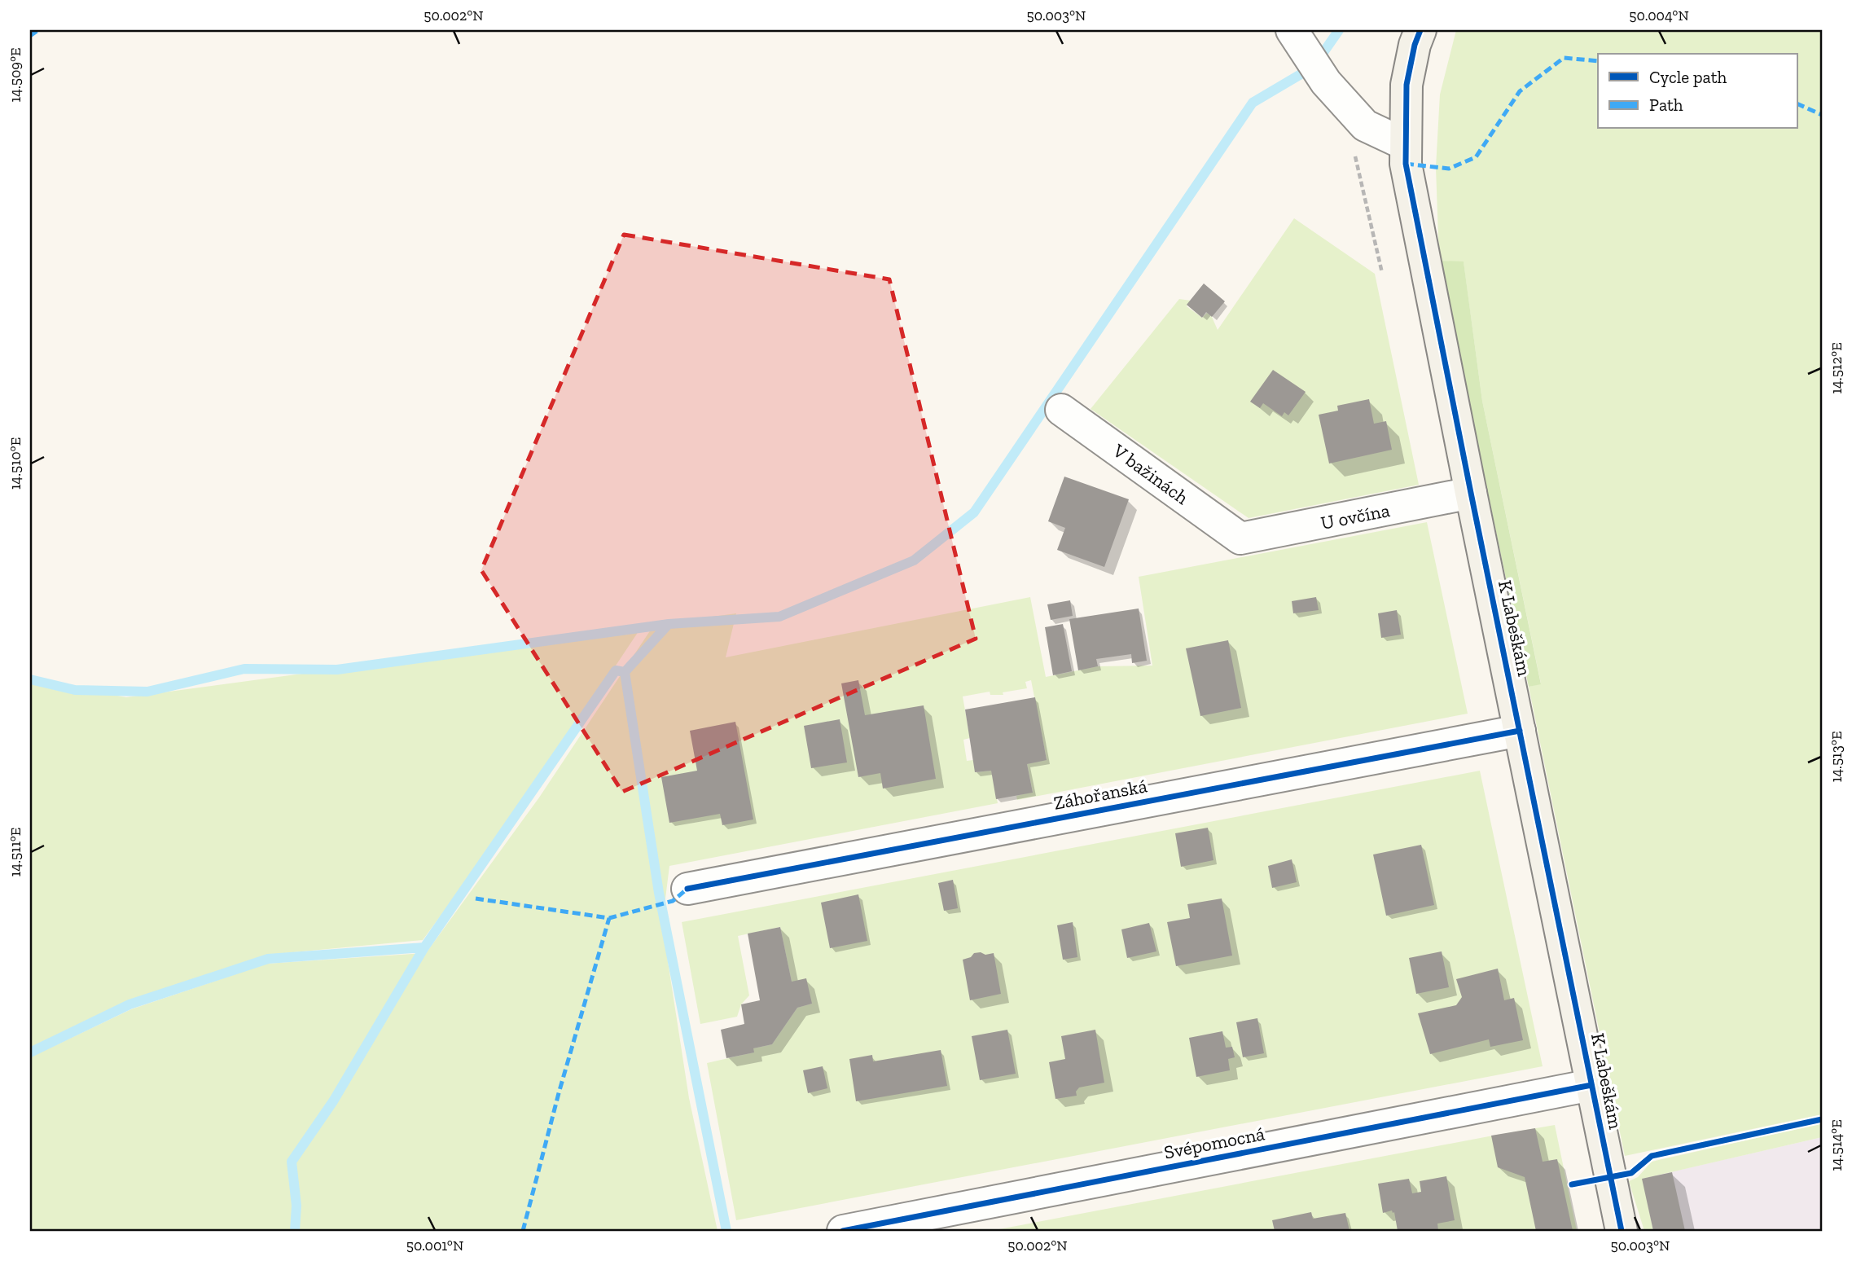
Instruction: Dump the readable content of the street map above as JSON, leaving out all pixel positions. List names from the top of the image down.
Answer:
{
  "streets": {
    "street": [
      "V bažinách",
      "U ovčína",
      "K Labeškám",
      "Záhořanská",
      "Svépomocná"
    ]
  },
  "crossings": [
    ["V bažinách", "U ovčína"],
    ["U ovčína", "K Labeškám"],
    ["K Labeškám", "Záhořanská"],
    ["K Labeškám", "Svépomocná"]
  ],
  "legend": ["Cycle path", "Path"],
  "coordinates": [
    "50.002°N",
    "50.003°N",
    "50.004°N",
    "14.509°E",
    "14.512°E",
    "14.510°E",
    "14.513°E",
    "14.511°E",
    "14.514°E",
    "50.001°N"
  ]
}
